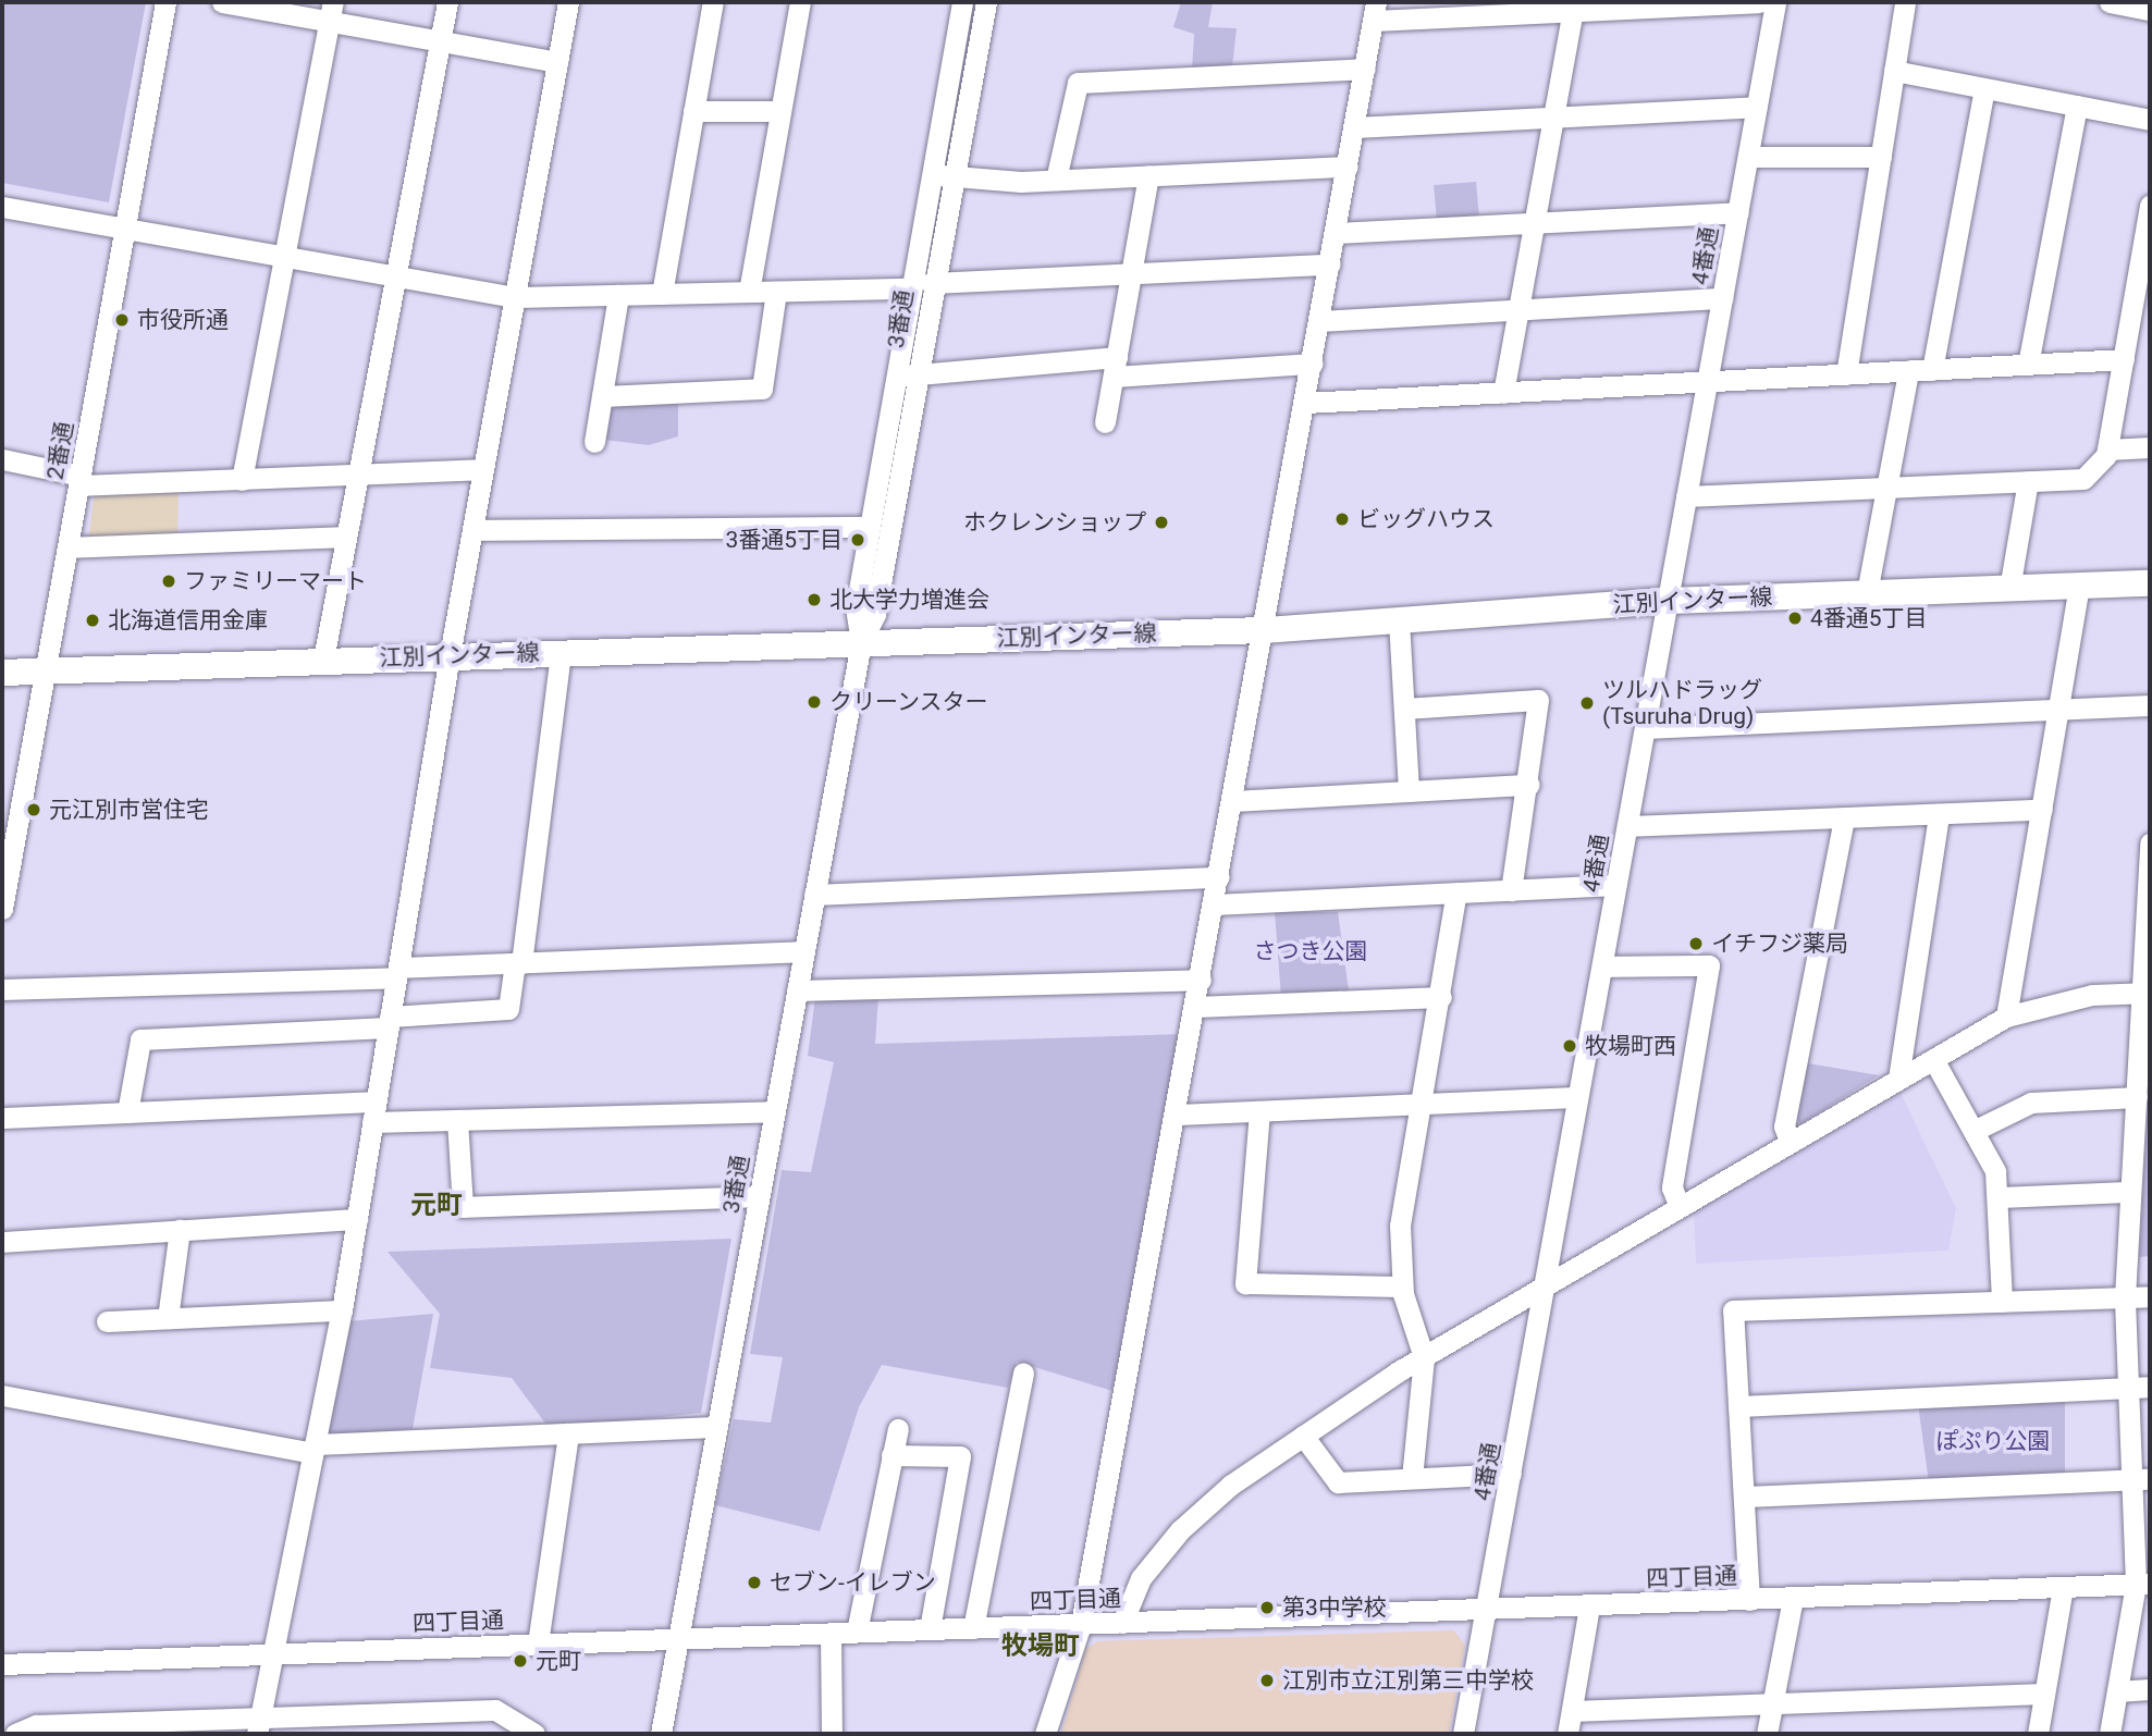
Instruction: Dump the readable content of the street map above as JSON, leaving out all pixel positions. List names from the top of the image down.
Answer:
{
  "streets": {
    "main road": ["江別インター線"],
    "street": [
      "4番通",
      "3番通",
      "2番通",
      "四丁目通"
    ]
  },
  "crossings": [
    ["4番通", "江別インター線"],
    ["4番通", "四丁目通"],
    ["3番通", "江別インター線"],
    ["3番通", "四丁目通"],
    ["2番通", "江別インター線"]
  ],
  "districts": ["元町", "牧場町"],
  "parks": ["さつき公園", "ぽぷり公園"],
  "places": [
    "市役所通",
    "ビッグハウス",
    "ホクレンショップ",
    "3番通5丁目",
    "ファミリーマート",
    "北大学力増進会",
    "4番通5丁目",
    "北海道信用金庫",
    "クリーンスター",
    "ツルハドラッグ (Tsuruha Drug)",
    "元江別市営住宅",
    "イチフジ薬局",
    "牧場町西",
    "セブン-イレブン",
    "第3中学校",
    "元町",
    "江別市立江別第三中学校"
  ]
}
